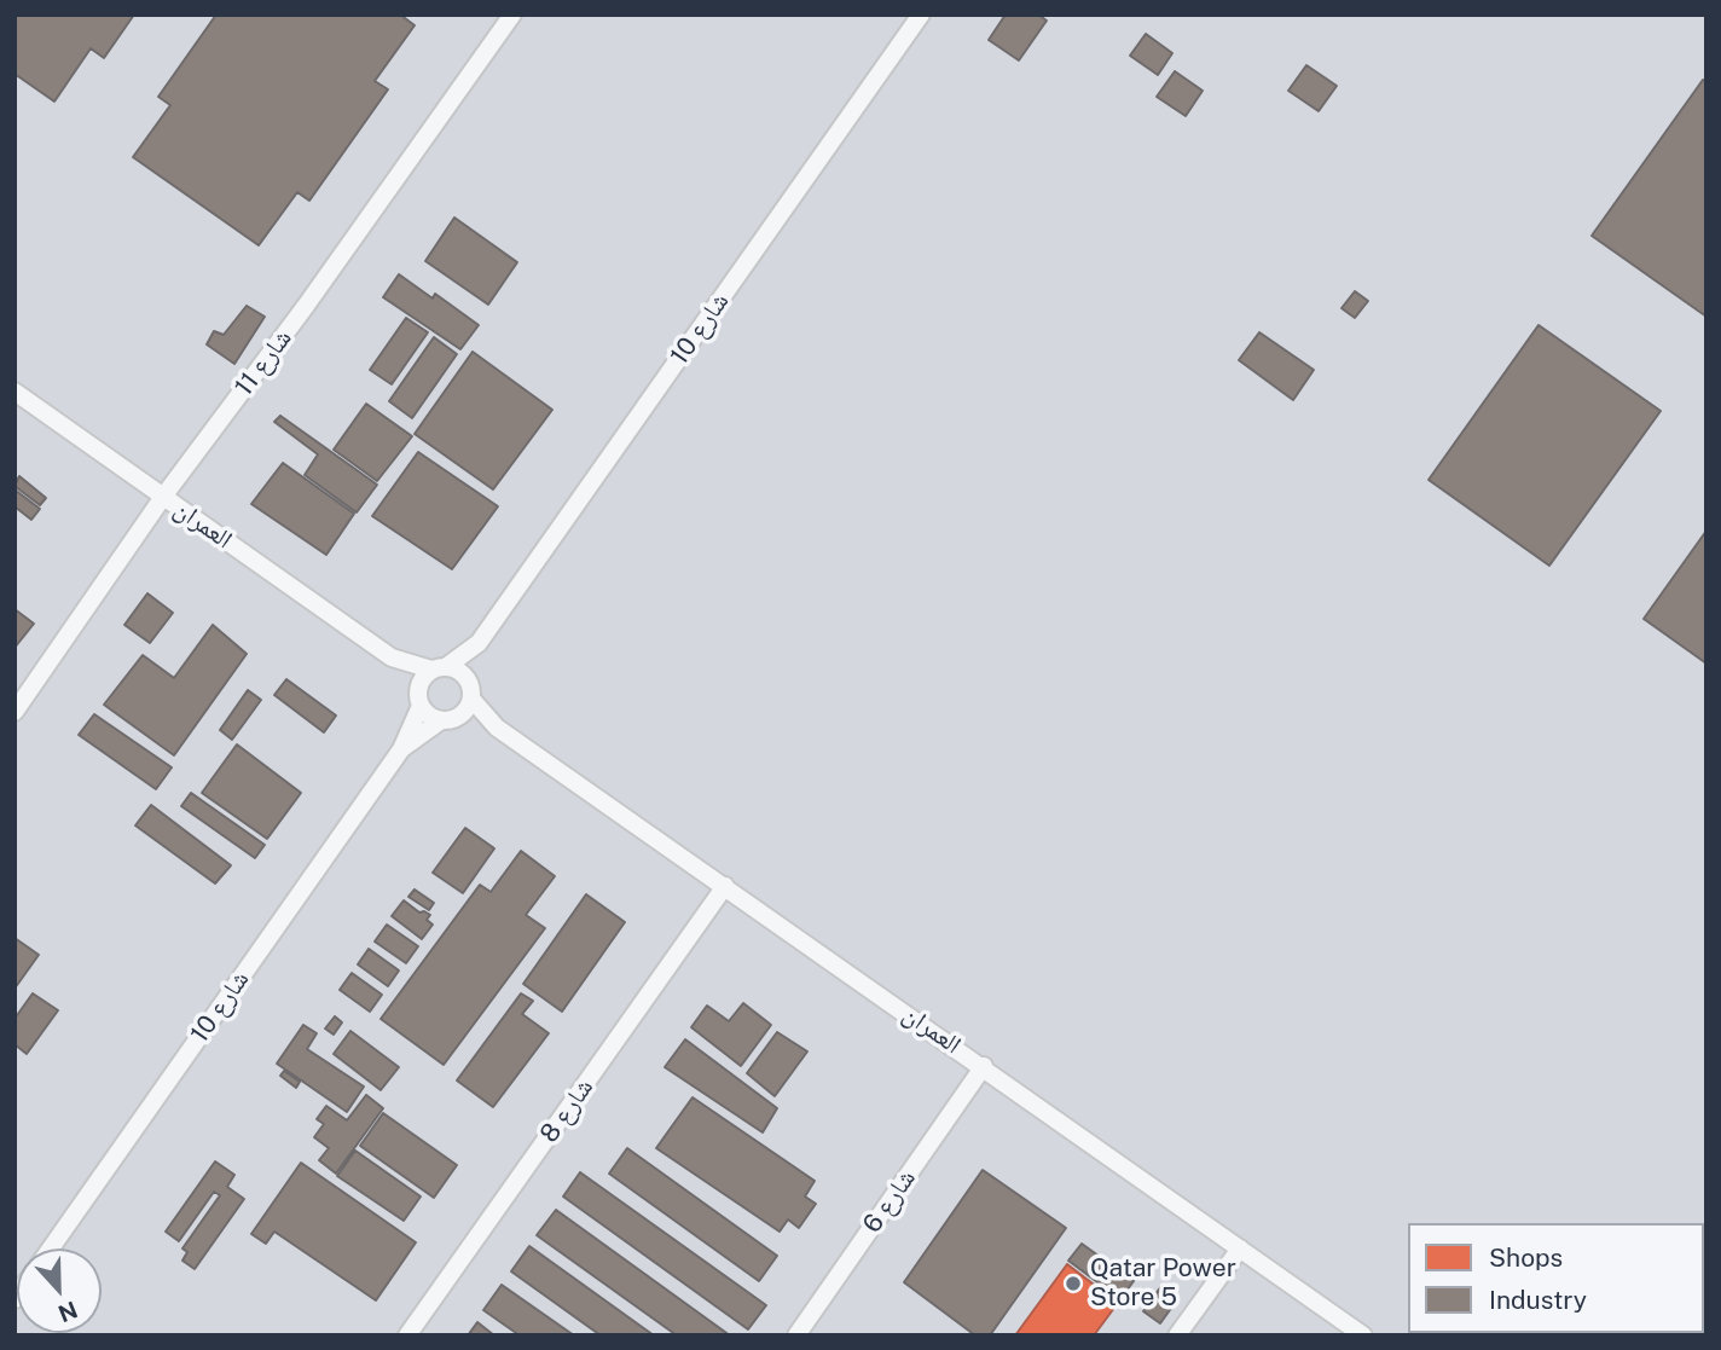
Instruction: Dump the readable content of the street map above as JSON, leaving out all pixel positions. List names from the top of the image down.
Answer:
{
  "streets": {
    "street": [
      "شارع 10",
      "شارع 11",
      "العمران",
      "شارع 8",
      "شارع 6"
    ]
  },
  "crossings": [
    ["شارع 10", "العمران"],
    ["شارع 11", "العمران"],
    ["العمران", "شارع 8"],
    ["العمران", "شارع 6"]
  ],
  "places": ["Qatar Power Store 5"],
  "legend": ["Shops", "Industry"],
  "north": "bottom"
}
